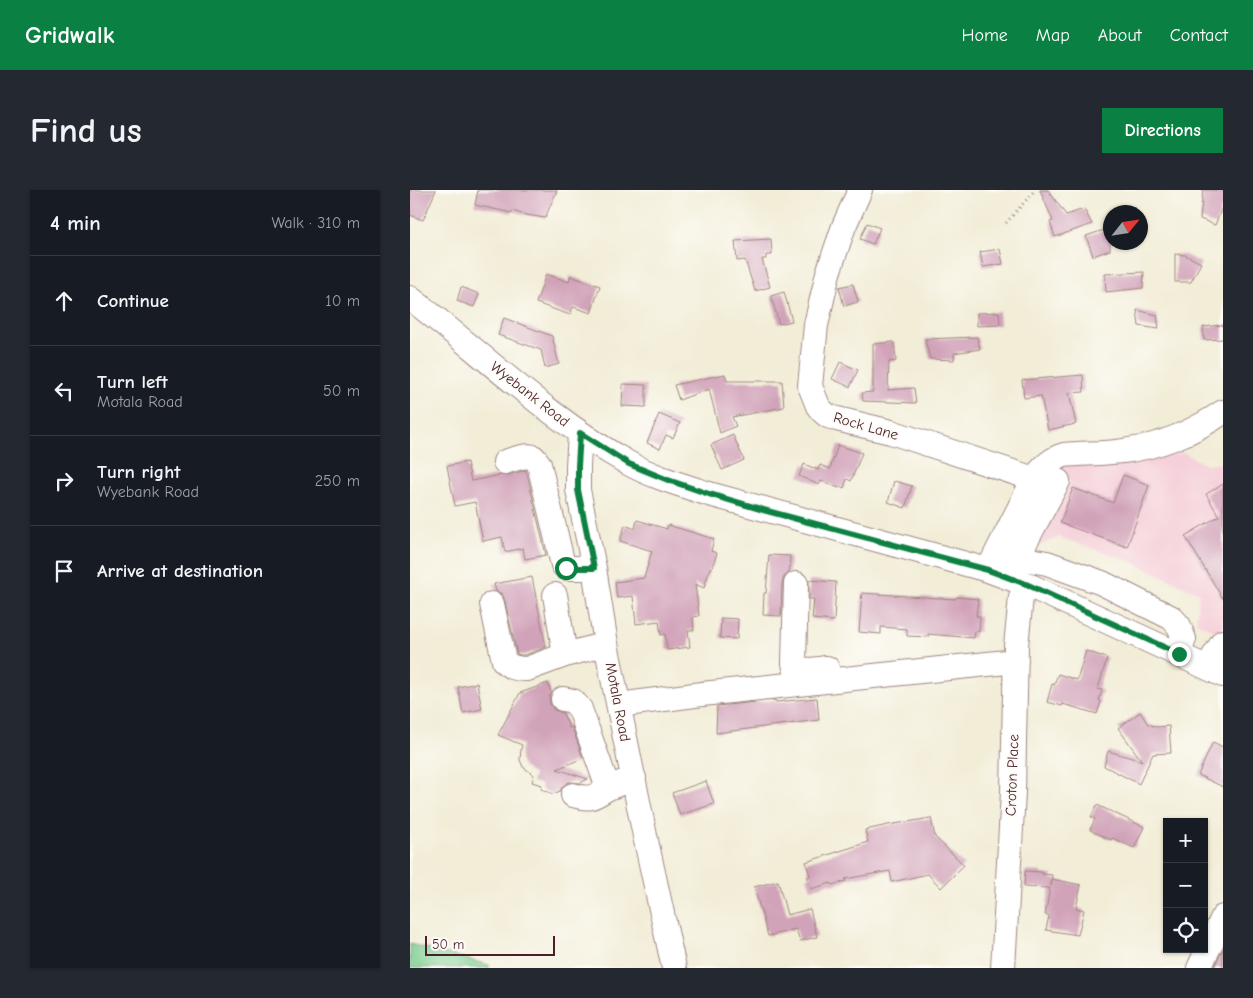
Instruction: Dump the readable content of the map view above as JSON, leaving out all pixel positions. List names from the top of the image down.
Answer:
{
  "streets": {
    "street": [
      "Wyebank Road",
      "Rock Lane",
      "Motala Road",
      "Croton Place"
    ]
  },
  "crossings": [
    ["Wyebank Road", "Motala Road"],
    ["Wyebank Road", "Croton Place"]
  ],
  "scale_bar": "50 m",
  "north": "top right",
  "page": {
    "header": "Gridwalk",
    "nav": [
      "Home",
      "Map",
      "About",
      "Contact"
    ],
    "buttons": "Directions",
    "title": "Find us",
    "heading": ["4 min", "Walk · 310 m"],
    "list": [
      ["Continue", "10 m"],
      ["Turn left", "Motala Road", "50 m"],
      ["Turn right", "Wyebank Road", "250 m"],
      "Arrive at destination"
    ],
    "map_buttons": ["+", "−"],
    "scale": "50 m"
  }
}
